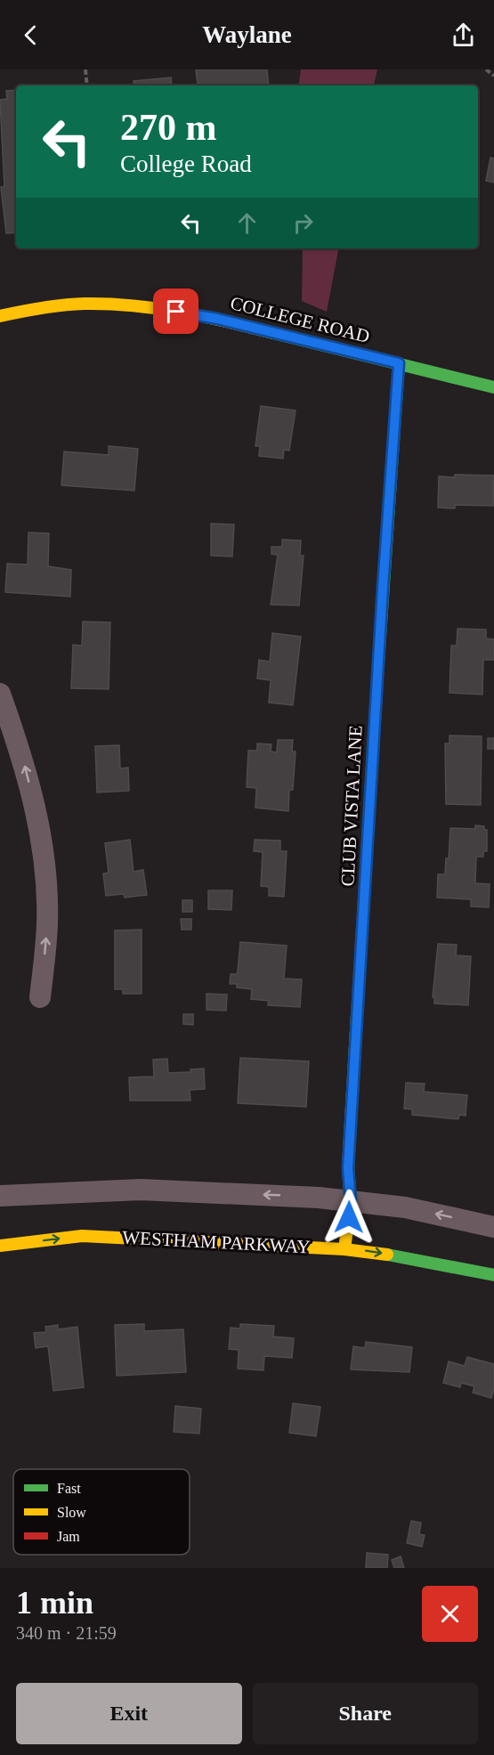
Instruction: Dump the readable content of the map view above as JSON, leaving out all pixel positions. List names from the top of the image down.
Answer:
{
  "streets": {
    "street": ["COLLEGE ROAD", "CLUB VISTA LANE", "WESTHAM PARKWAY"]
  },
  "crossings": [
    ["COLLEGE ROAD", "CLUB VISTA LANE"],
    ["CLUB VISTA LANE", "WESTHAM PARKWAY"]
  ],
  "legend": ["Fast", "Slow", "Jam"],
  "page": {
    "header": "Waylane",
    "turn": ["270 m", "College Road"],
    "heading": ["1 min", "340 m · 21:59"],
    "buttons": ["Exit", "Share"]
  }
}
